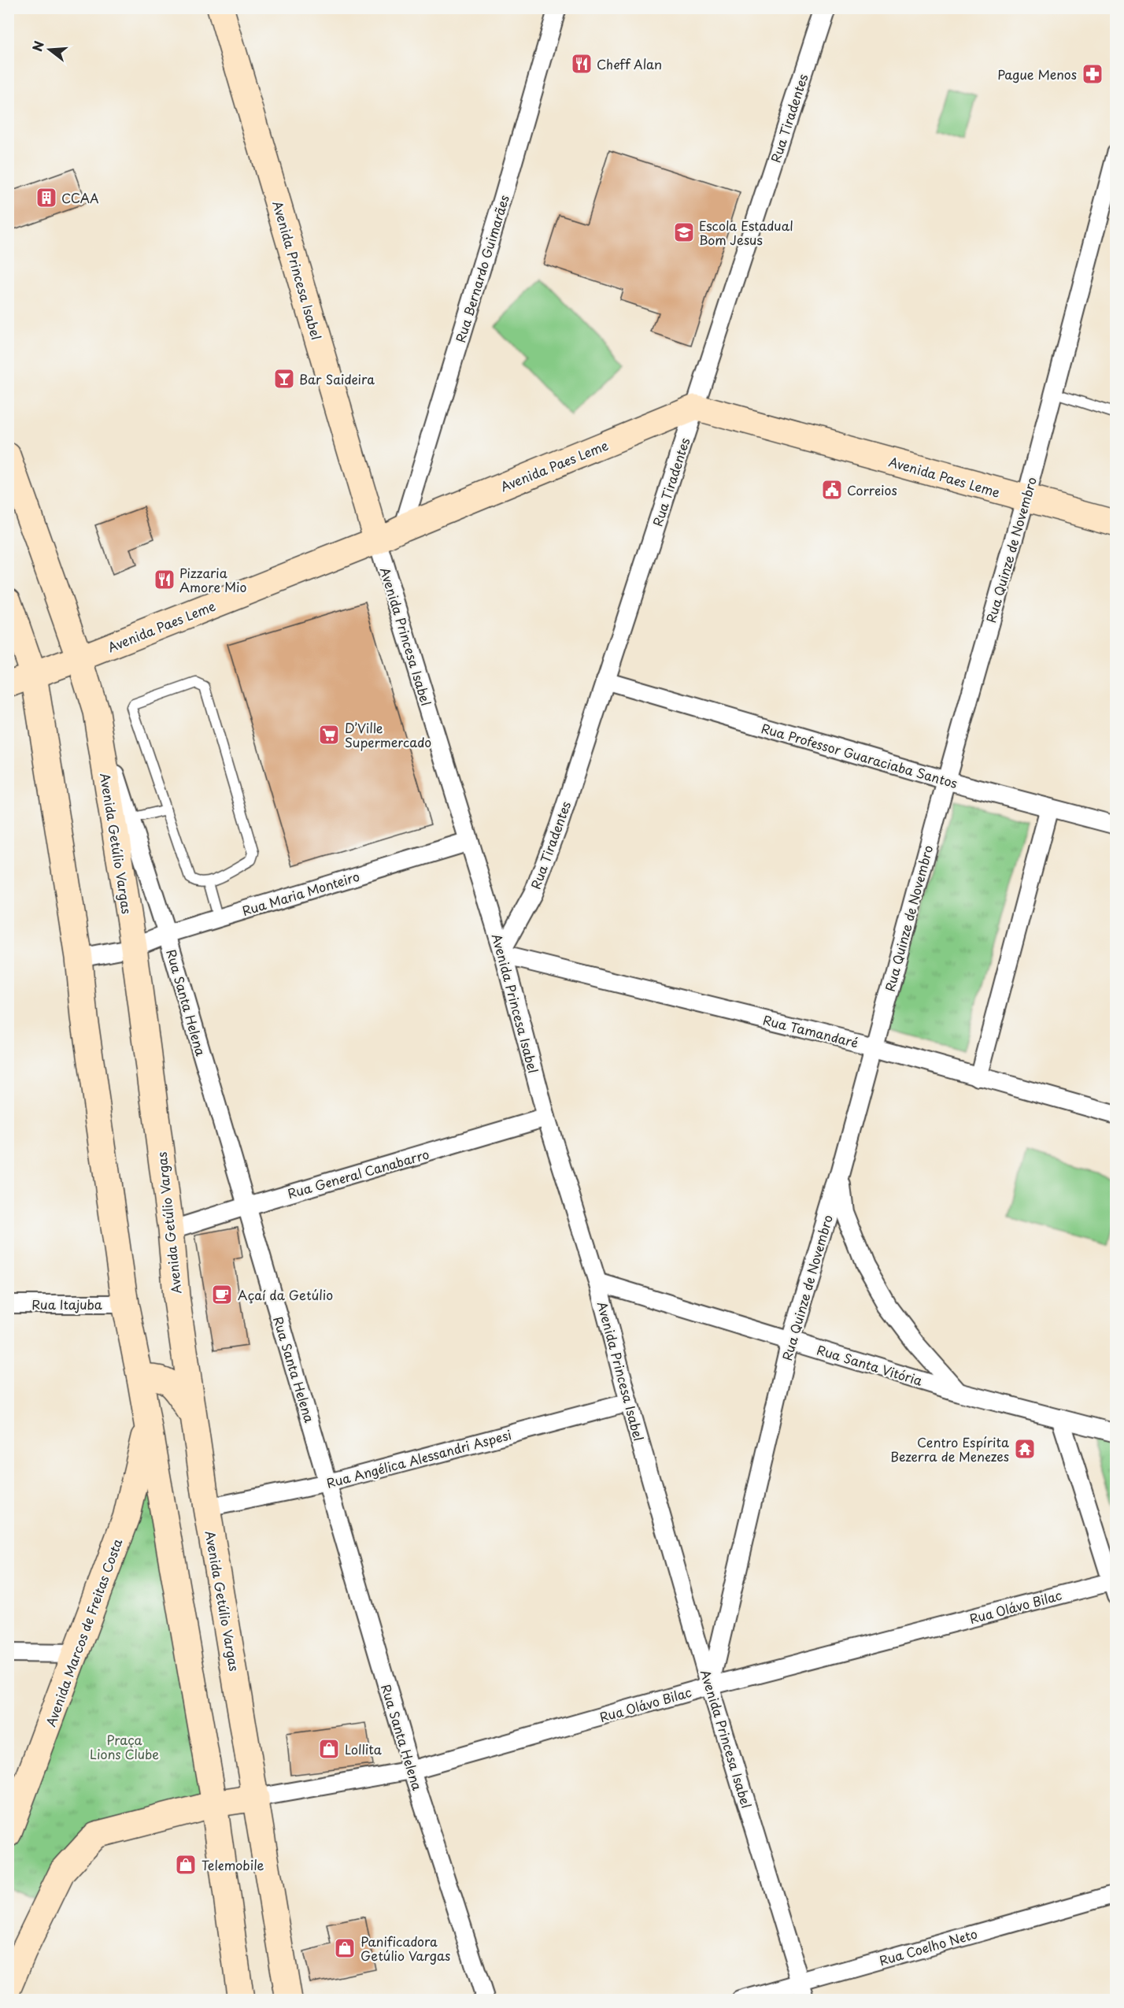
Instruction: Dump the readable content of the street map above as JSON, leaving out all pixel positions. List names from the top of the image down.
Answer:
{
  "streets": {
    "main road": [
      "Avenida Princesa Isabel",
      "Avenida Paes Leme",
      "Avenida Getúlio Vargas",
      "Avenida Marcos de Freitas Costa"
    ],
    "street": [
      "Rua Tiradentes",
      "Rua Bernardo Guimarães",
      "Rua Quinze de Novembro",
      "Rua Professor Guaraciaba Santos",
      "Rua Maria Monteiro",
      "Rua Santa Helena",
      "Rua Tamandaré",
      "Rua General Canabarro",
      "Rua Itajuba",
      "Rua Santa Vitória",
      "Rua Angélica Alessandri Aspesi",
      "Rua Olávo Bilac",
      "Rua Coelho Neto"
    ]
  },
  "crossings": [
    ["Rua Tiradentes", "Avenida Princesa Isabel"],
    ["Rua Tiradentes", "Avenida Paes Leme"],
    ["Rua Tiradentes", "Rua Professor Guaraciaba Santos"],
    ["Rua Tiradentes", "Rua Tamandaré"],
    ["Rua Bernardo Guimarães", "Avenida Paes Leme"],
    ["Avenida Princesa Isabel", "Avenida Paes Leme"],
    ["Avenida Princesa Isabel", "Rua Quinze de Novembro"],
    ["Avenida Princesa Isabel", "Rua Maria Monteiro"],
    ["Avenida Princesa Isabel", "Rua Tamandaré"],
    ["Avenida Princesa Isabel", "Rua General Canabarro"],
    ["Avenida Princesa Isabel", "Rua Santa Vitória"],
    ["Avenida Princesa Isabel", "Rua Angélica Alessandri Aspesi"],
    ["Avenida Princesa Isabel", "Rua Olávo Bilac"],
    ["Avenida Princesa Isabel", "Rua Coelho Neto"],
    ["Avenida Paes Leme", "Rua Quinze de Novembro"],
    ["Avenida Paes Leme", "Avenida Getúlio Vargas"],
    ["Rua Quinze de Novembro", "Rua Professor Guaraciaba Santos"],
    ["Rua Quinze de Novembro", "Rua Tamandaré"],
    ["Rua Quinze de Novembro", "Rua Santa Vitória"],
    ["Rua Quinze de Novembro", "Rua Olávo Bilac"],
    ["Avenida Getúlio Vargas", "Rua Maria Monteiro"],
    ["Avenida Getúlio Vargas", "Rua Santa Helena"],
    ["Avenida Getúlio Vargas", "Rua General Canabarro"],
    ["Avenida Getúlio Vargas", "Rua Angélica Alessandri Aspesi"],
    ["Avenida Getúlio Vargas", "Rua Olávo Bilac"],
    ["Rua Maria Monteiro", "Rua Santa Helena"],
    ["Rua Santa Helena", "Rua General Canabarro"],
    ["Rua Santa Helena", "Rua Angélica Alessandri Aspesi"],
    ["Rua Santa Helena", "Rua Olávo Bilac"]
  ],
  "parks": ["Praça Lions Clube"],
  "places": {
    "restaurant": ["Cheff Alan", "Pizzaria Amore Mio"],
    "pharmacy": ["Pague Menos"],
    "building": ["CCAA"],
    "school or university": ["Escola Estadual Bom Jesus"],
    "bar": ["Bar Saideira"],
    "public building": ["Correios"],
    "supermarket": ["D’Ville Supermercado"],
    "cafe": ["Açaí da Getúlio"],
    "temple": ["Centro Espírita Bezerra de Menezes"],
    "shop": ["Lollita", "Telemobile", "Panificadora Getúlio Vargas"]
  },
  "north": "left"
}
